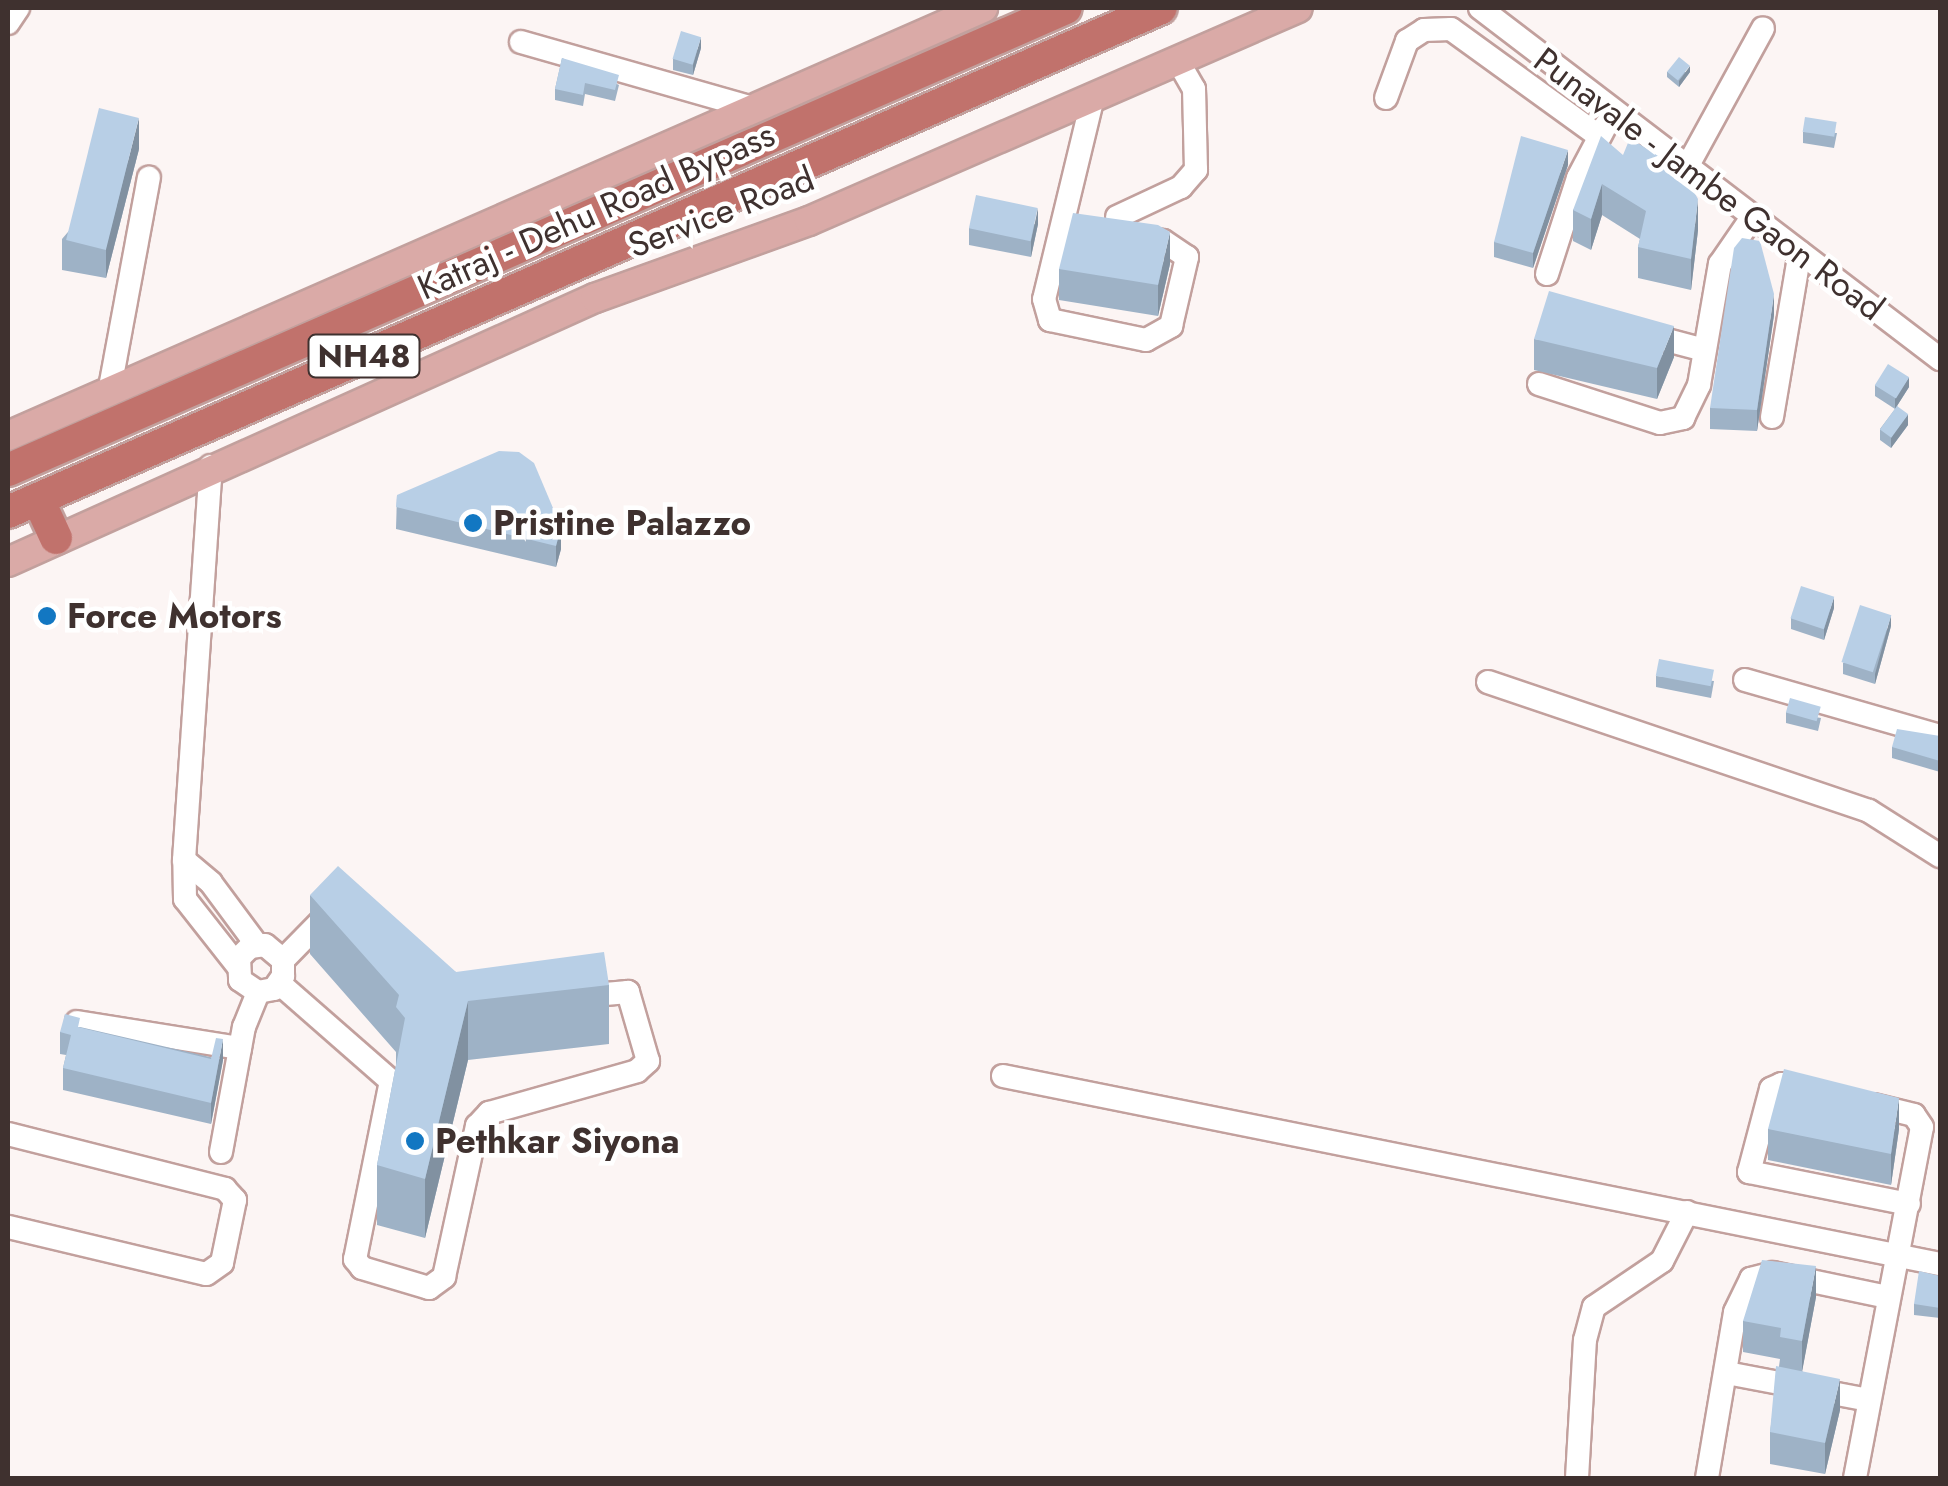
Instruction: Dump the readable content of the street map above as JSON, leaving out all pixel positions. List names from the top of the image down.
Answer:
{
  "streets": {
    "highway": ["Katraj - Dehu Road Bypass", "NH48"],
    "main road": ["Service Road"],
    "street": ["Punavale - Jambe Gaon Road"]
  },
  "places": ["Pristine Palazzo", "Force Motors", "Pethkar Siyona"]
}
